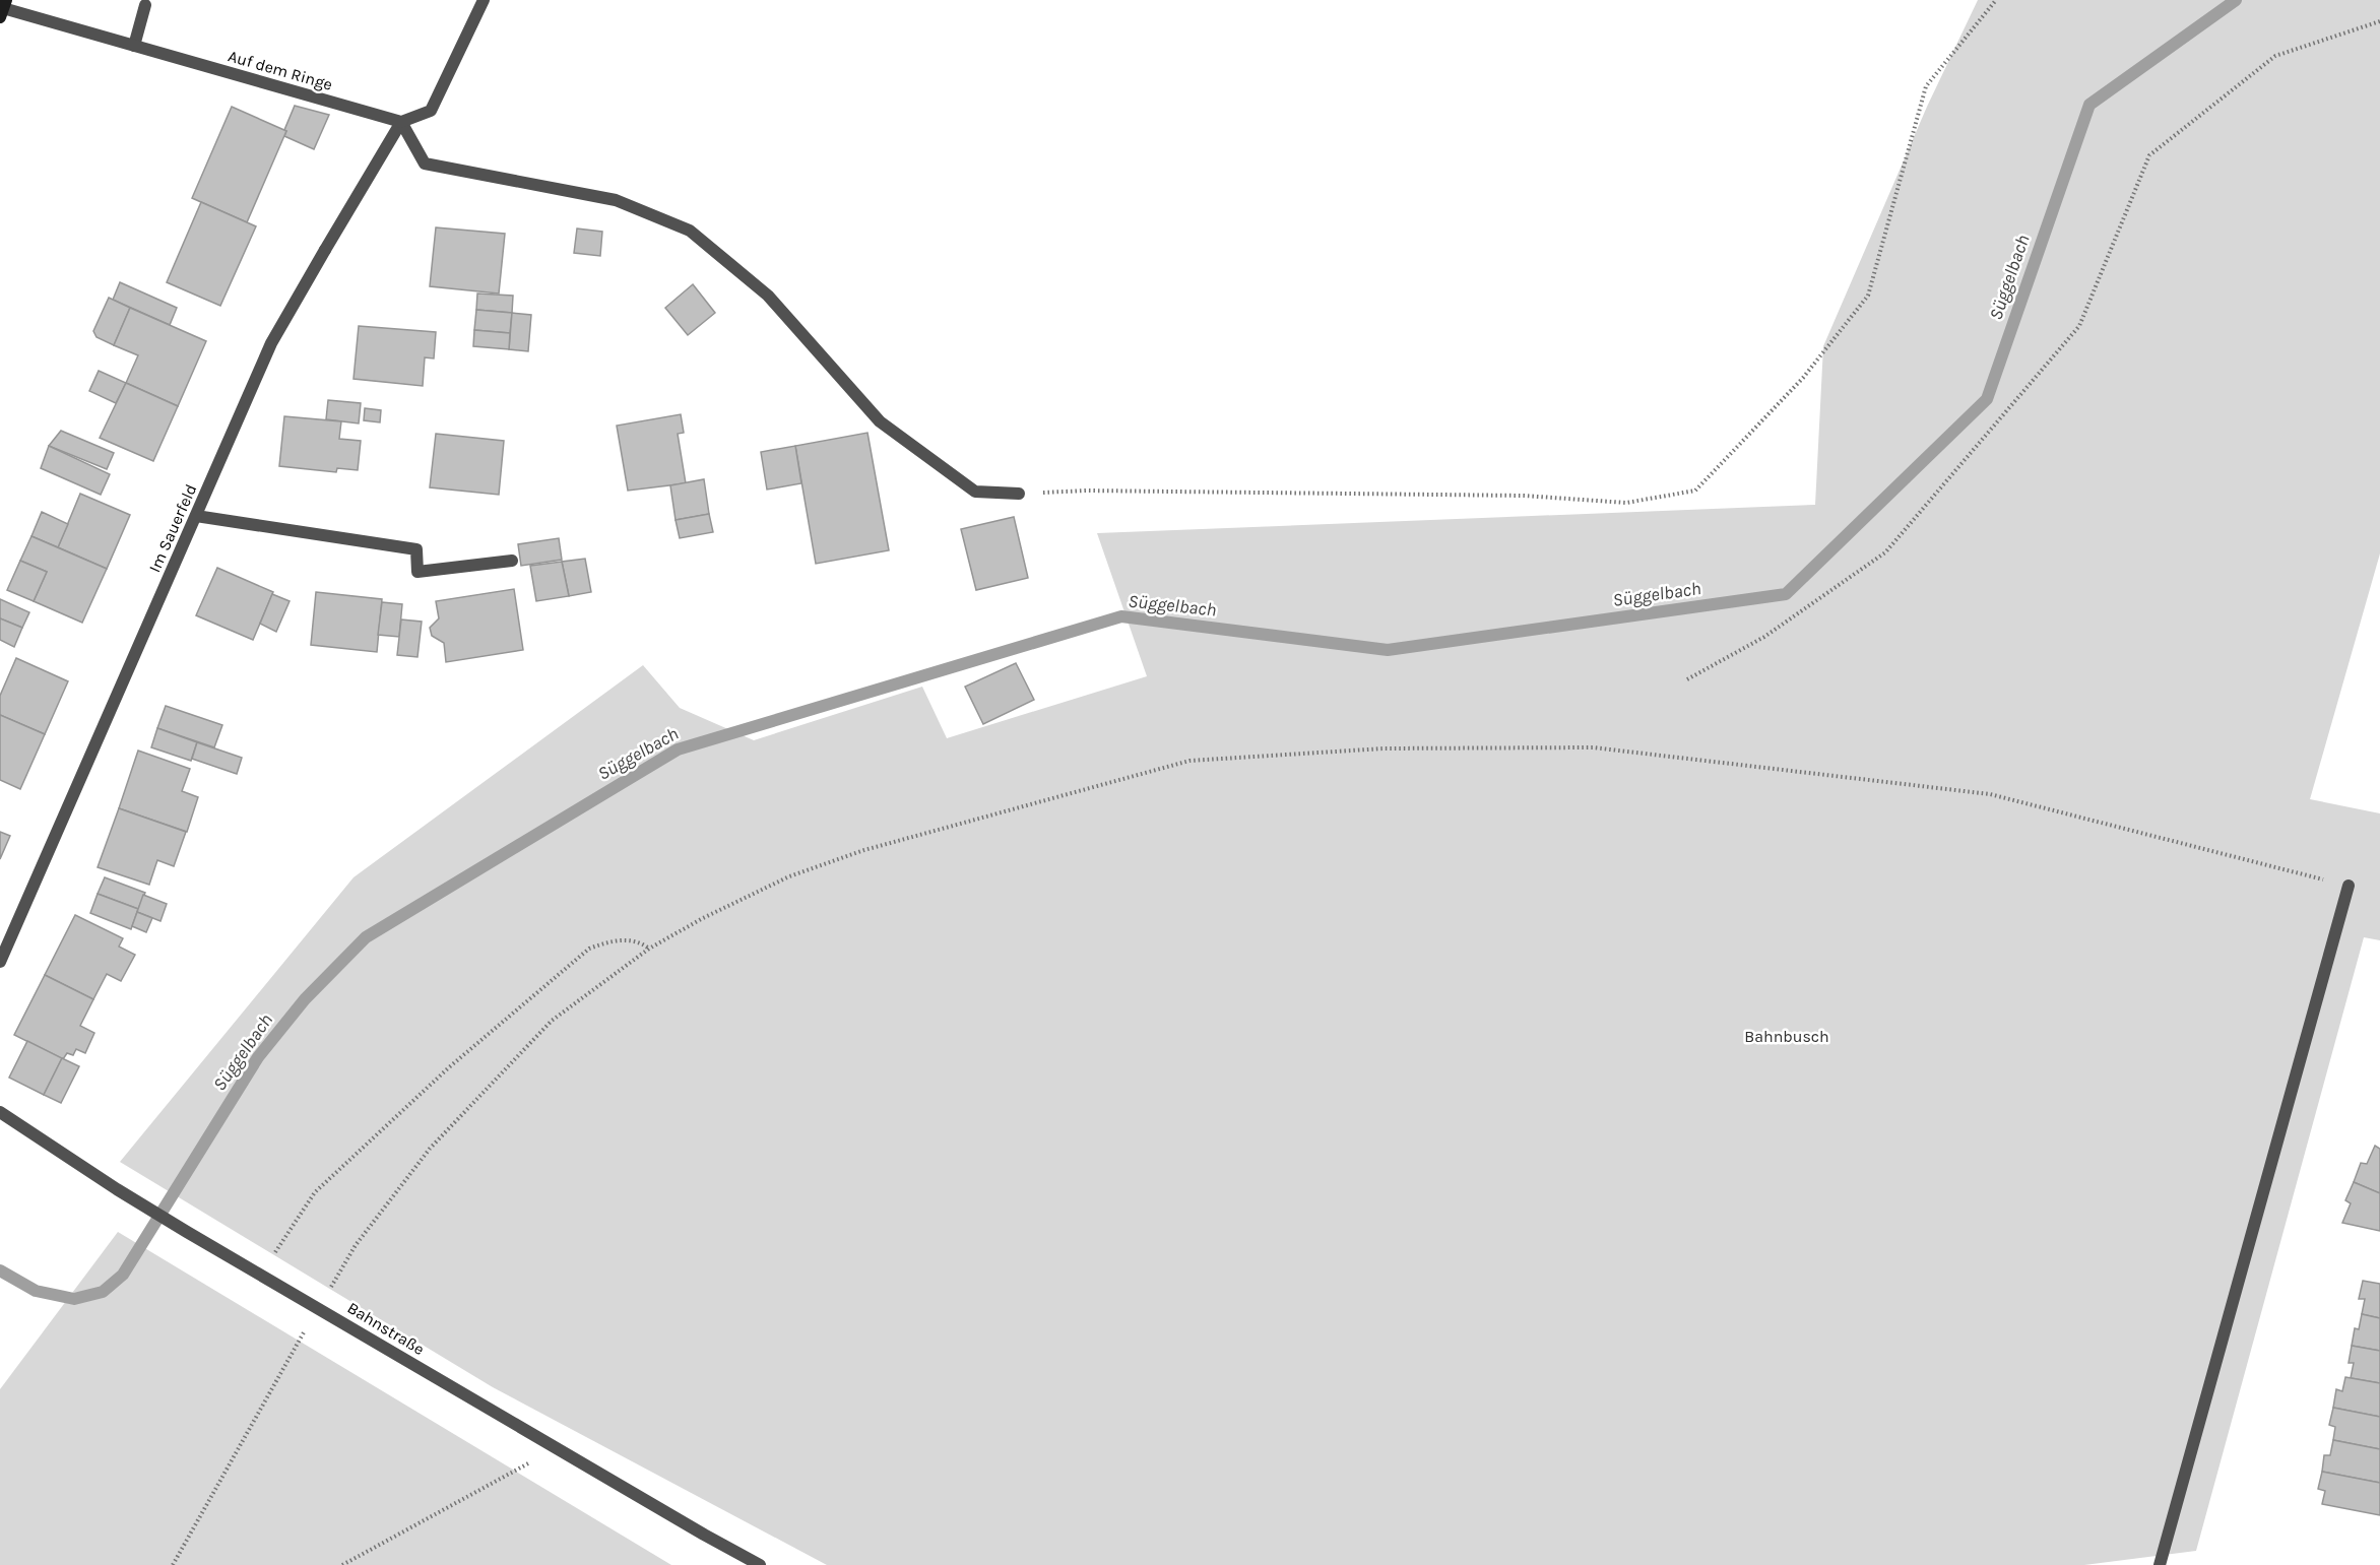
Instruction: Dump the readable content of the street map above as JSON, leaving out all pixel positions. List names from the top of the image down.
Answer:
{
  "streets": {
    "street": ["Auf dem Ringe", "Im Sauerfeld", "Bahnstraße"]
  },
  "crossings": [
    ["Auf dem Ringe", "Im Sauerfeld"]
  ],
  "water": ["Süggelbach"],
  "parks": ["Bahnbusch"]
}
